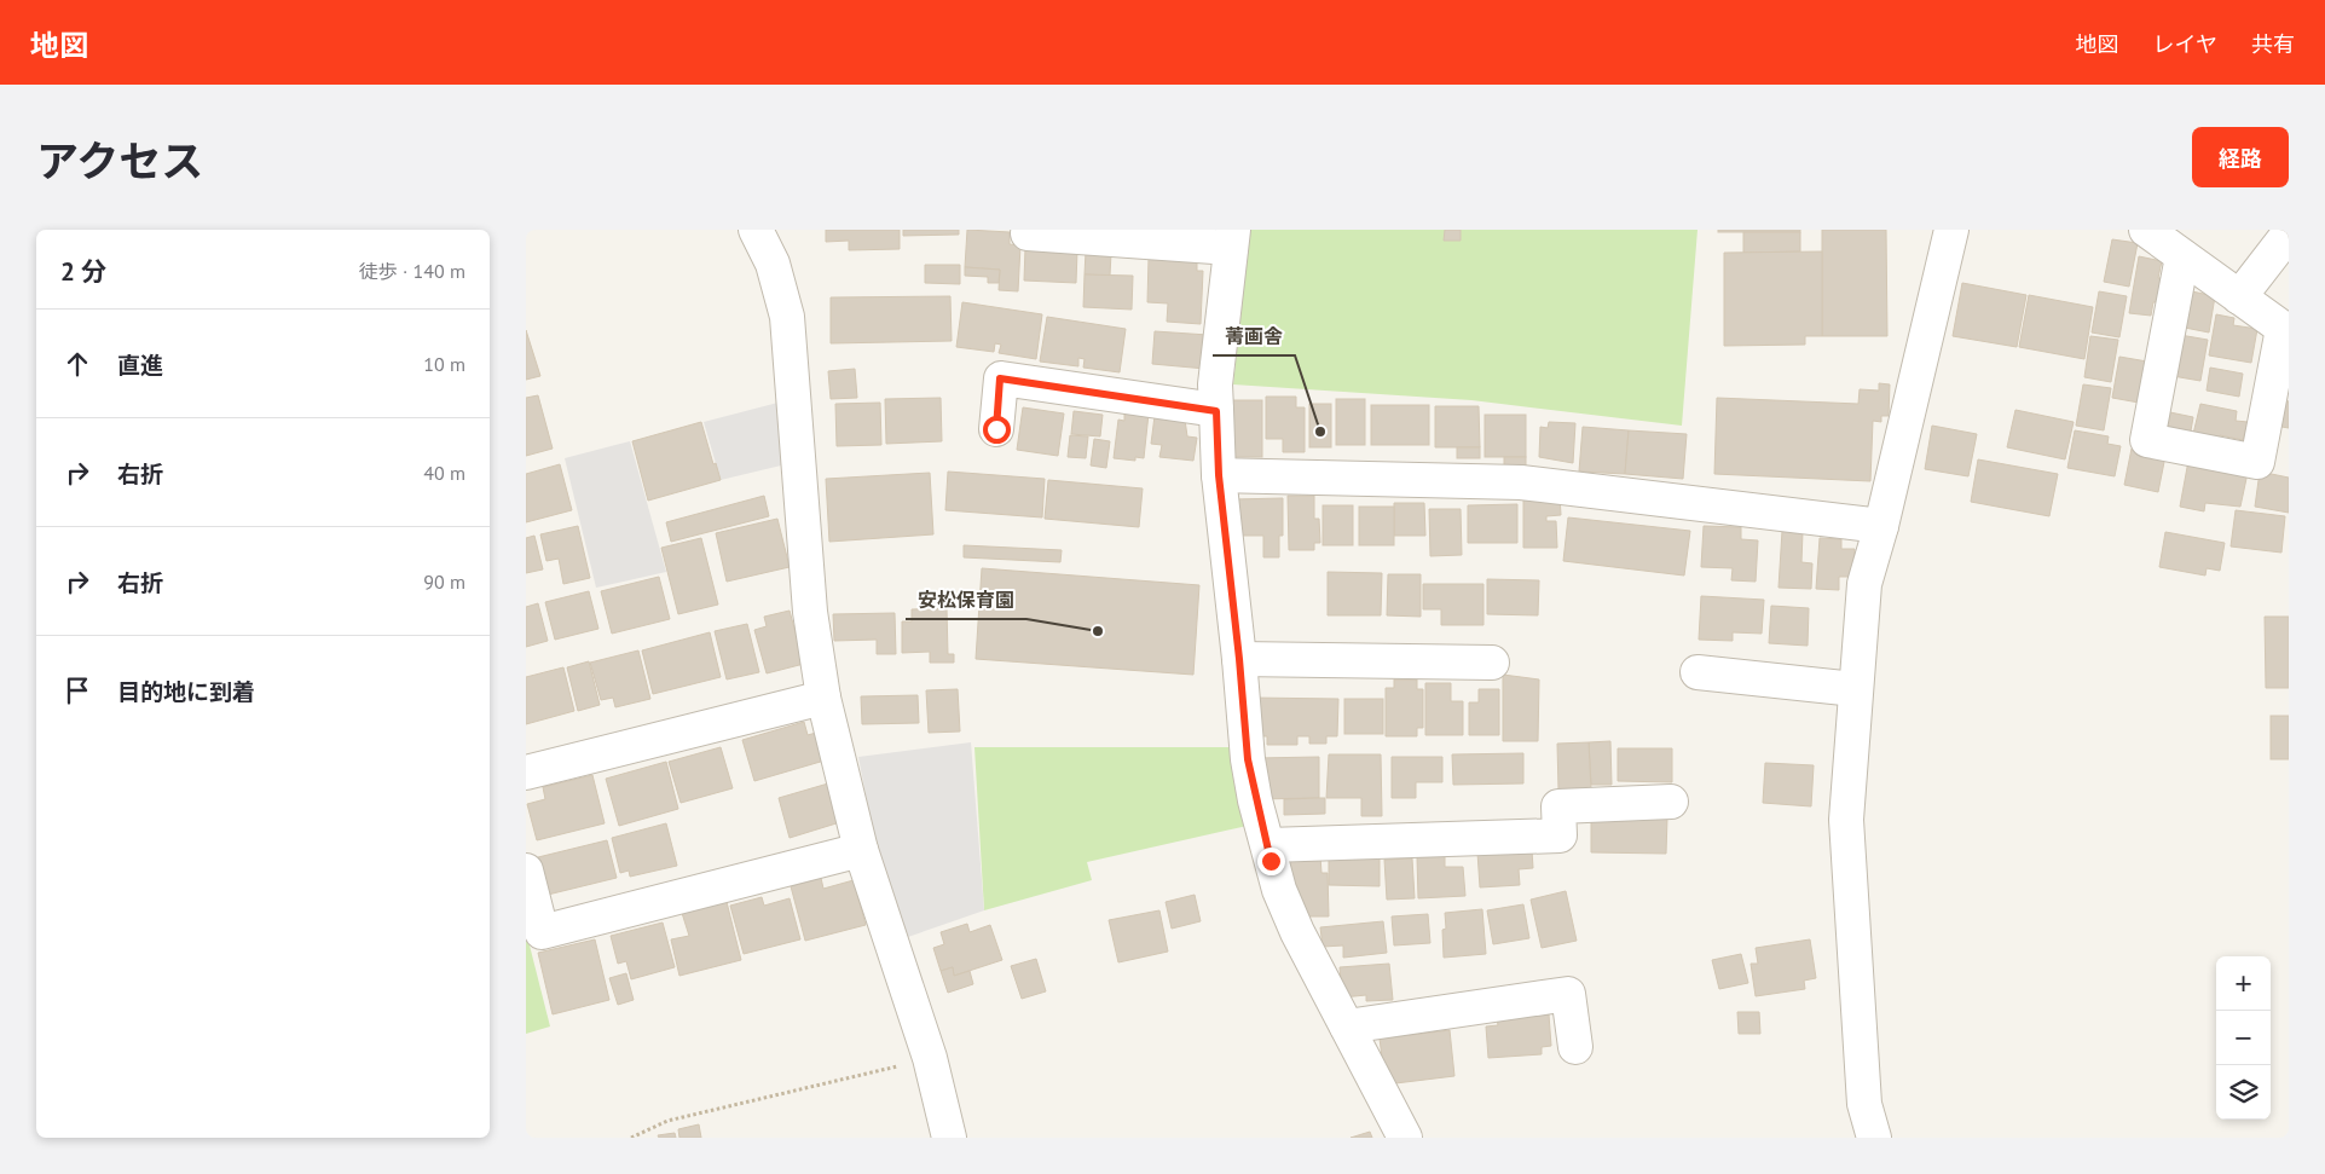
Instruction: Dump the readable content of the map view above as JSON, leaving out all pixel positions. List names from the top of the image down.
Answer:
{
  "places": ["菁画舎", "安松保育園"],
  "page": {
    "header": "地図",
    "nav": ["地図", "レイヤ", "共有"],
    "title": "アクセス",
    "buttons": "経路",
    "heading": ["2 分", "徒歩 · 140 m"],
    "list": [
      ["直進", "10 m"],
      ["右折", "40 m"],
      ["右折", "90 m"],
      "目的地に到着"
    ],
    "map_buttons": ["+", "−"]
  }
}
